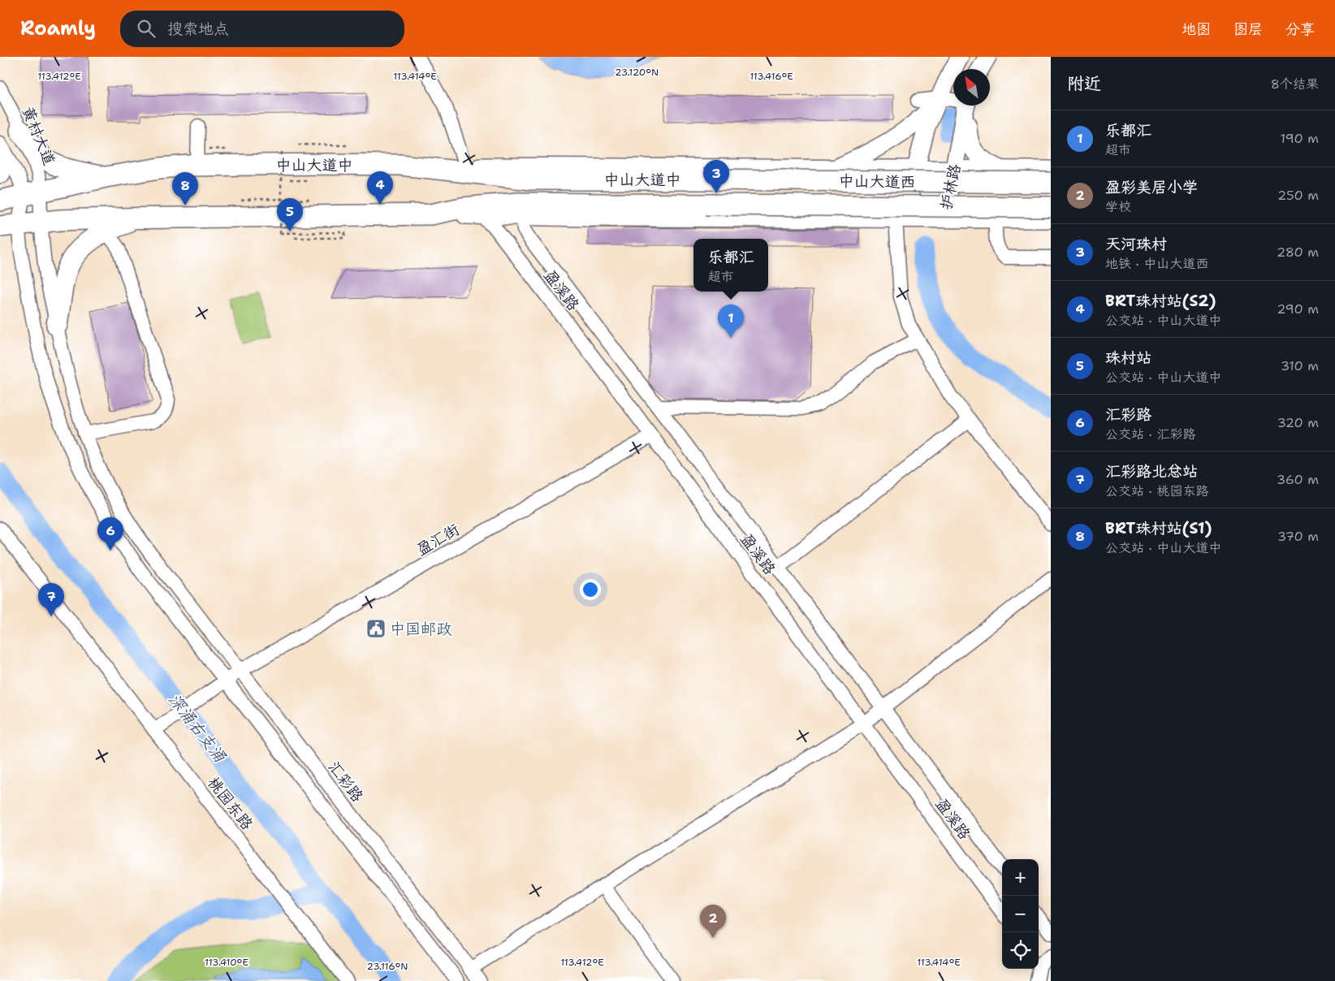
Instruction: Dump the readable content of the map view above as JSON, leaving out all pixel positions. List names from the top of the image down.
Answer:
{
  "streets": {
    "highway": ["中山大道中", "中山大道西"],
    "main road": ["护林路"],
    "street": [
      "黄村大道",
      "盈溪路",
      "盈汇街",
      "汇彩路",
      "桃园东路"
    ]
  },
  "crossings": [
    ["黄村大道", "中山大道中"],
    ["黄村大道", "汇彩路"],
    ["中山大道中", "中山大道西"],
    ["中山大道中", "汇彩路"],
    ["盈溪路", "盈汇街"],
    ["盈汇街", "汇彩路"],
    ["盈汇街", "桃园东路"]
  ],
  "water": ["深涌右支涌"],
  "places": {
    "public building": ["中国邮政"]
  },
  "north": "top left",
  "page": {
    "header": "Roamly",
    "search": "搜索地点",
    "nav": ["地图", "图层", "分享"],
    "heading": ["附近", "8个结果"],
    "list": [
      {
        "mark": "1",
        "name": "乐都汇",
        "note": "超市",
        "value": "190 m"
      },
      {
        "mark": "2",
        "name": "盈彩美居小学",
        "note": "学校",
        "value": "250 m"
      },
      {
        "mark": "3",
        "name": "天河珠村",
        "note": "地铁 · 中山大道西",
        "value": "280 m"
      },
      {
        "mark": "4",
        "name": "BRT珠村站(S2)",
        "note": "公交站 · 中山大道中",
        "value": "290 m"
      },
      {
        "mark": "5",
        "name": "珠村站",
        "note": "公交站 · 中山大道中",
        "value": "310 m"
      },
      {
        "mark": "6",
        "name": "汇彩路",
        "note": "公交站 · 汇彩路",
        "value": "320 m"
      },
      {
        "mark": "7",
        "name": "汇彩路北总站",
        "note": "公交站 · 桃园东路",
        "value": "360 m"
      },
      {
        "mark": "8",
        "name": "BRT珠村站(S1)",
        "note": "公交站 · 中山大道中",
        "value": "370 m"
      }
    ],
    "pins": [
      "3",
      "4",
      "8",
      "5",
      "1",
      "6",
      "7",
      "2"
    ],
    "popup": ["乐都汇", "超市"],
    "map_buttons": ["+", "−"]
  },
  "coordinates": [
    "23.120°N",
    "113.416°E",
    "113.412°E",
    "113.414°E",
    "113.410°E",
    "23.116°N"
  ]
}
